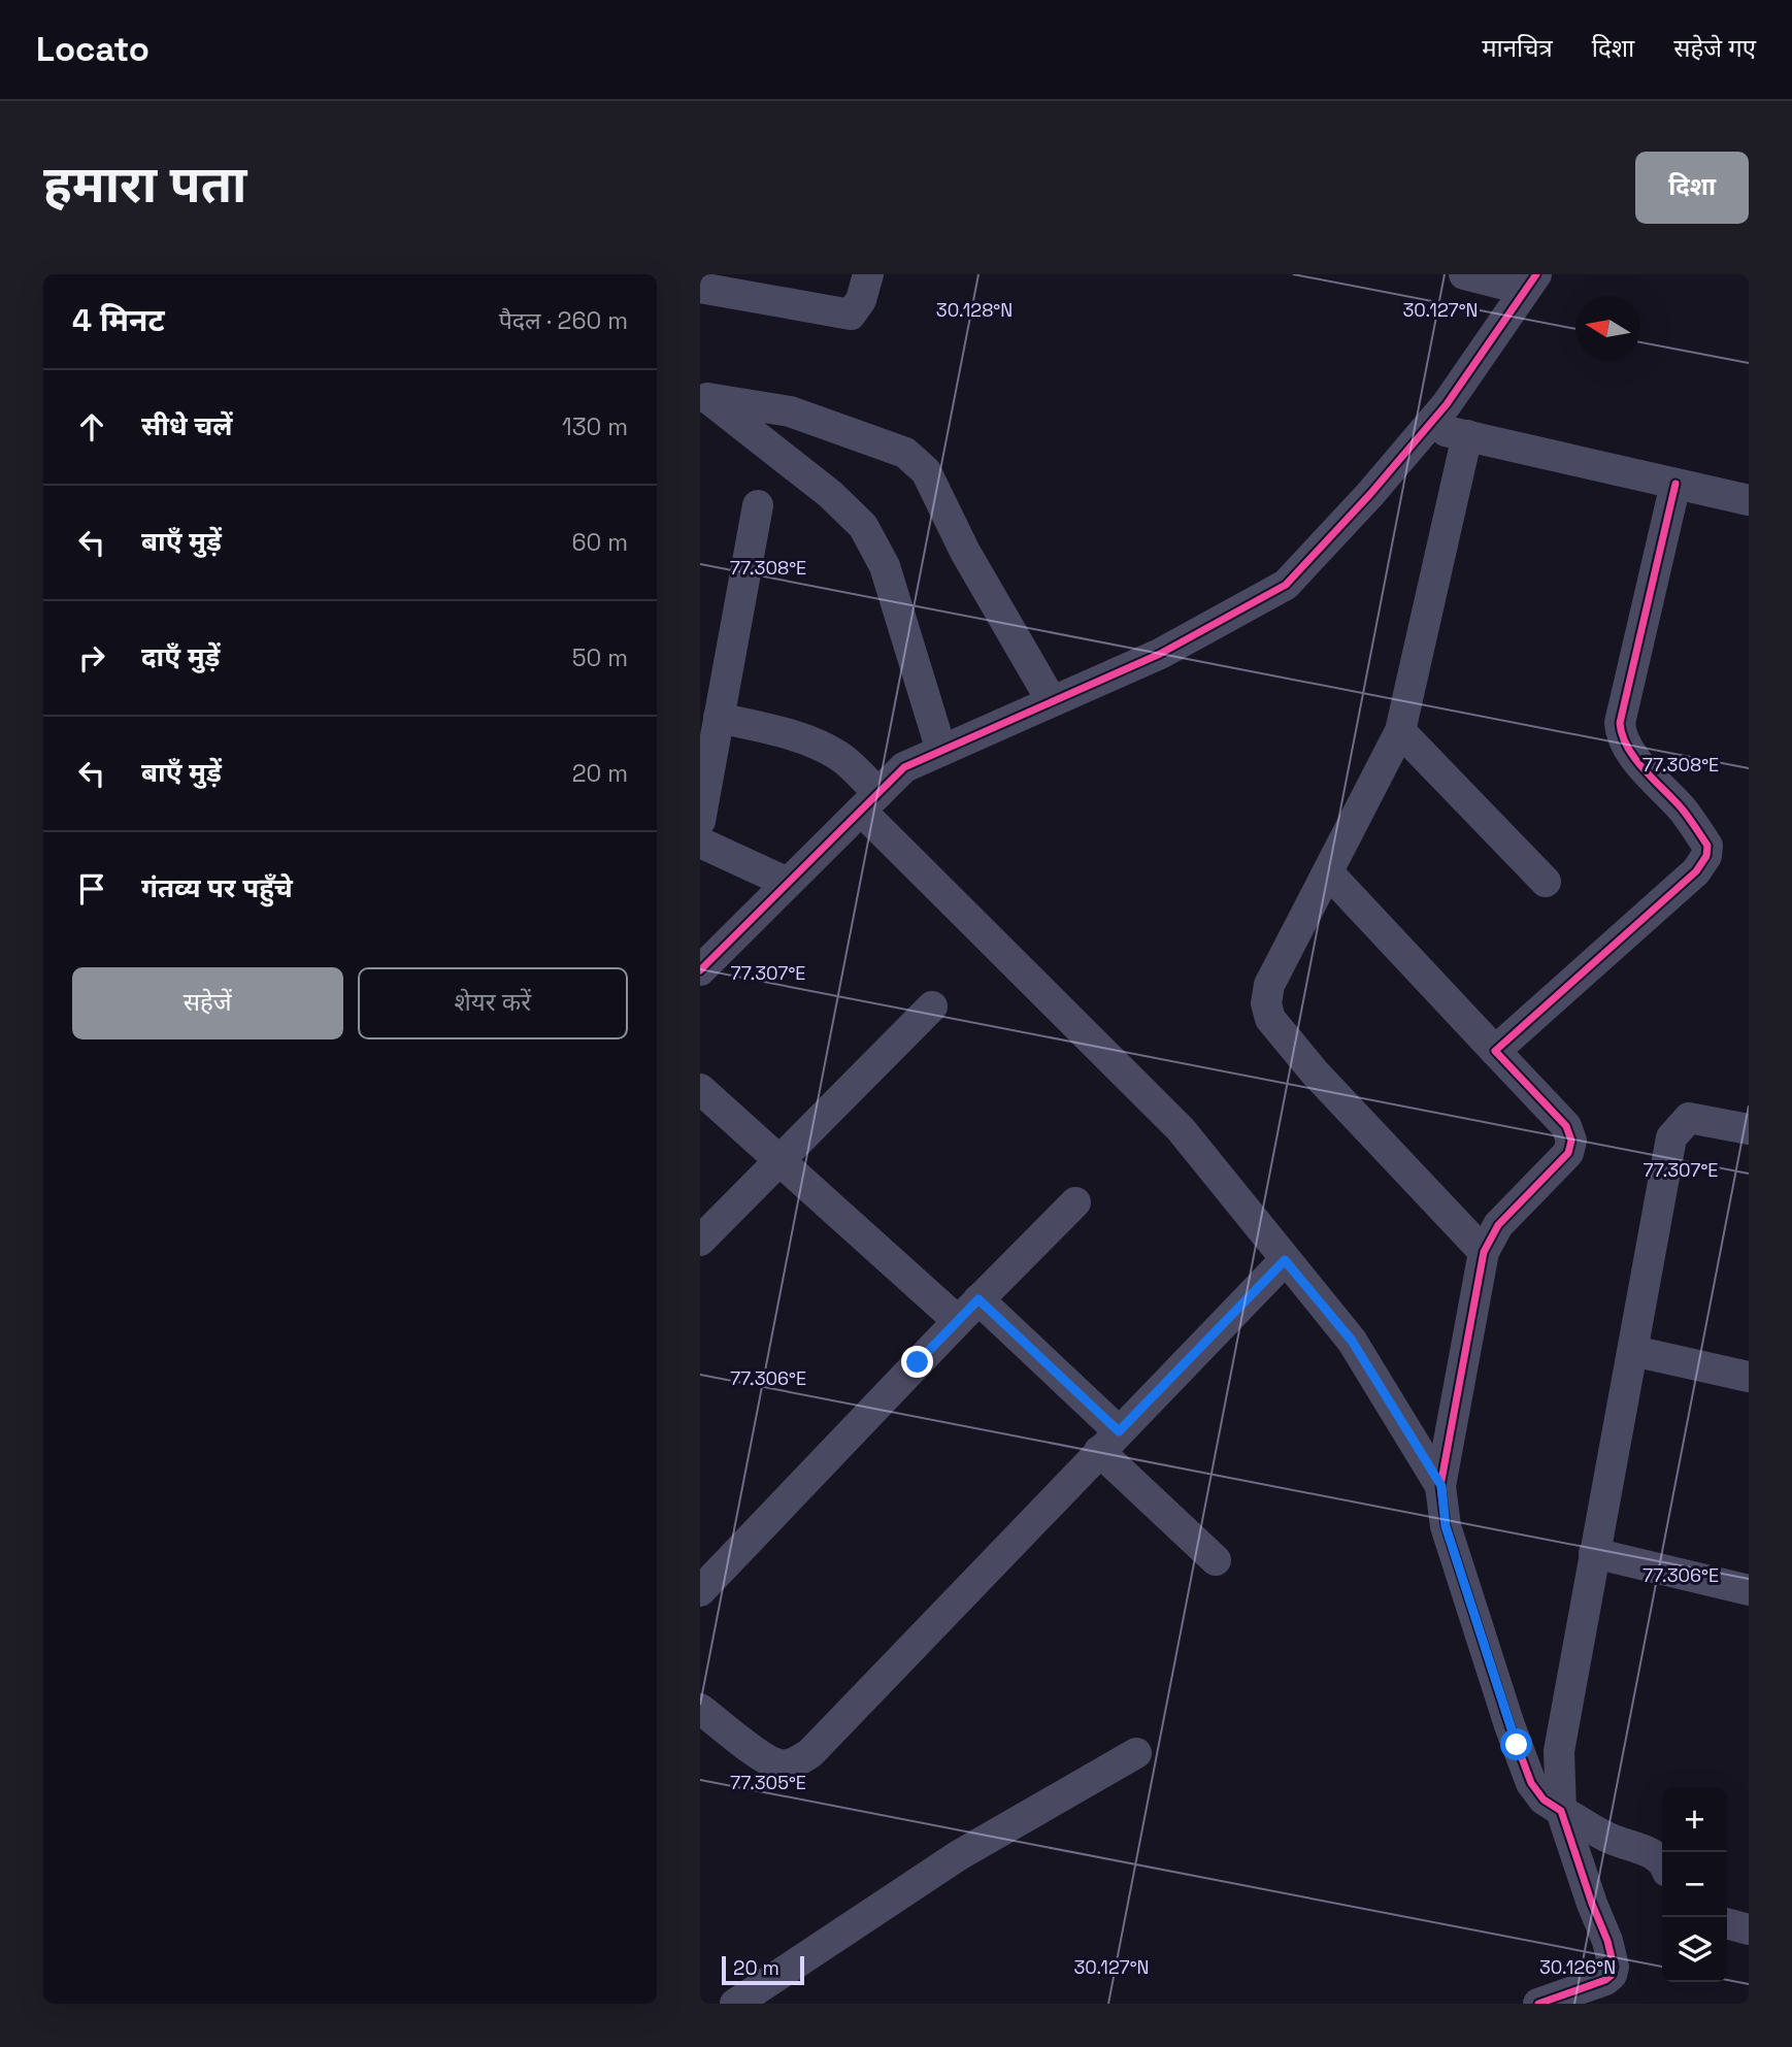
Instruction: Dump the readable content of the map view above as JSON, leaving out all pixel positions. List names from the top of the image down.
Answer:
{
  "scale_bar": "20 m",
  "north": "left",
  "page": {
    "header": "Locato",
    "nav": ["मानचित्र", "दिशा", "सहेजे गए"],
    "buttons": [
      "दिशा",
      ["सहेजें", "शेयर करें"]
    ],
    "title": "हमारा पता",
    "heading": ["4 मिनट", "पैदल · 260 m"],
    "list": [
      ["सीधे चलें", "130 m"],
      ["बाएँ मुड़ें", "60 m"],
      ["दाएँ मुड़ें", "50 m"],
      ["बाएँ मुड़ें", "20 m"],
      "गंतव्य पर पहुँचे"
    ],
    "map_buttons": ["+", "−"],
    "scale": "20 m"
  },
  "coordinates": [
    "30.128°N",
    "30.127°N",
    "77.308°E",
    "77.307°E",
    "77.306°E",
    "77.305°E",
    "30.126°N"
  ]
}
